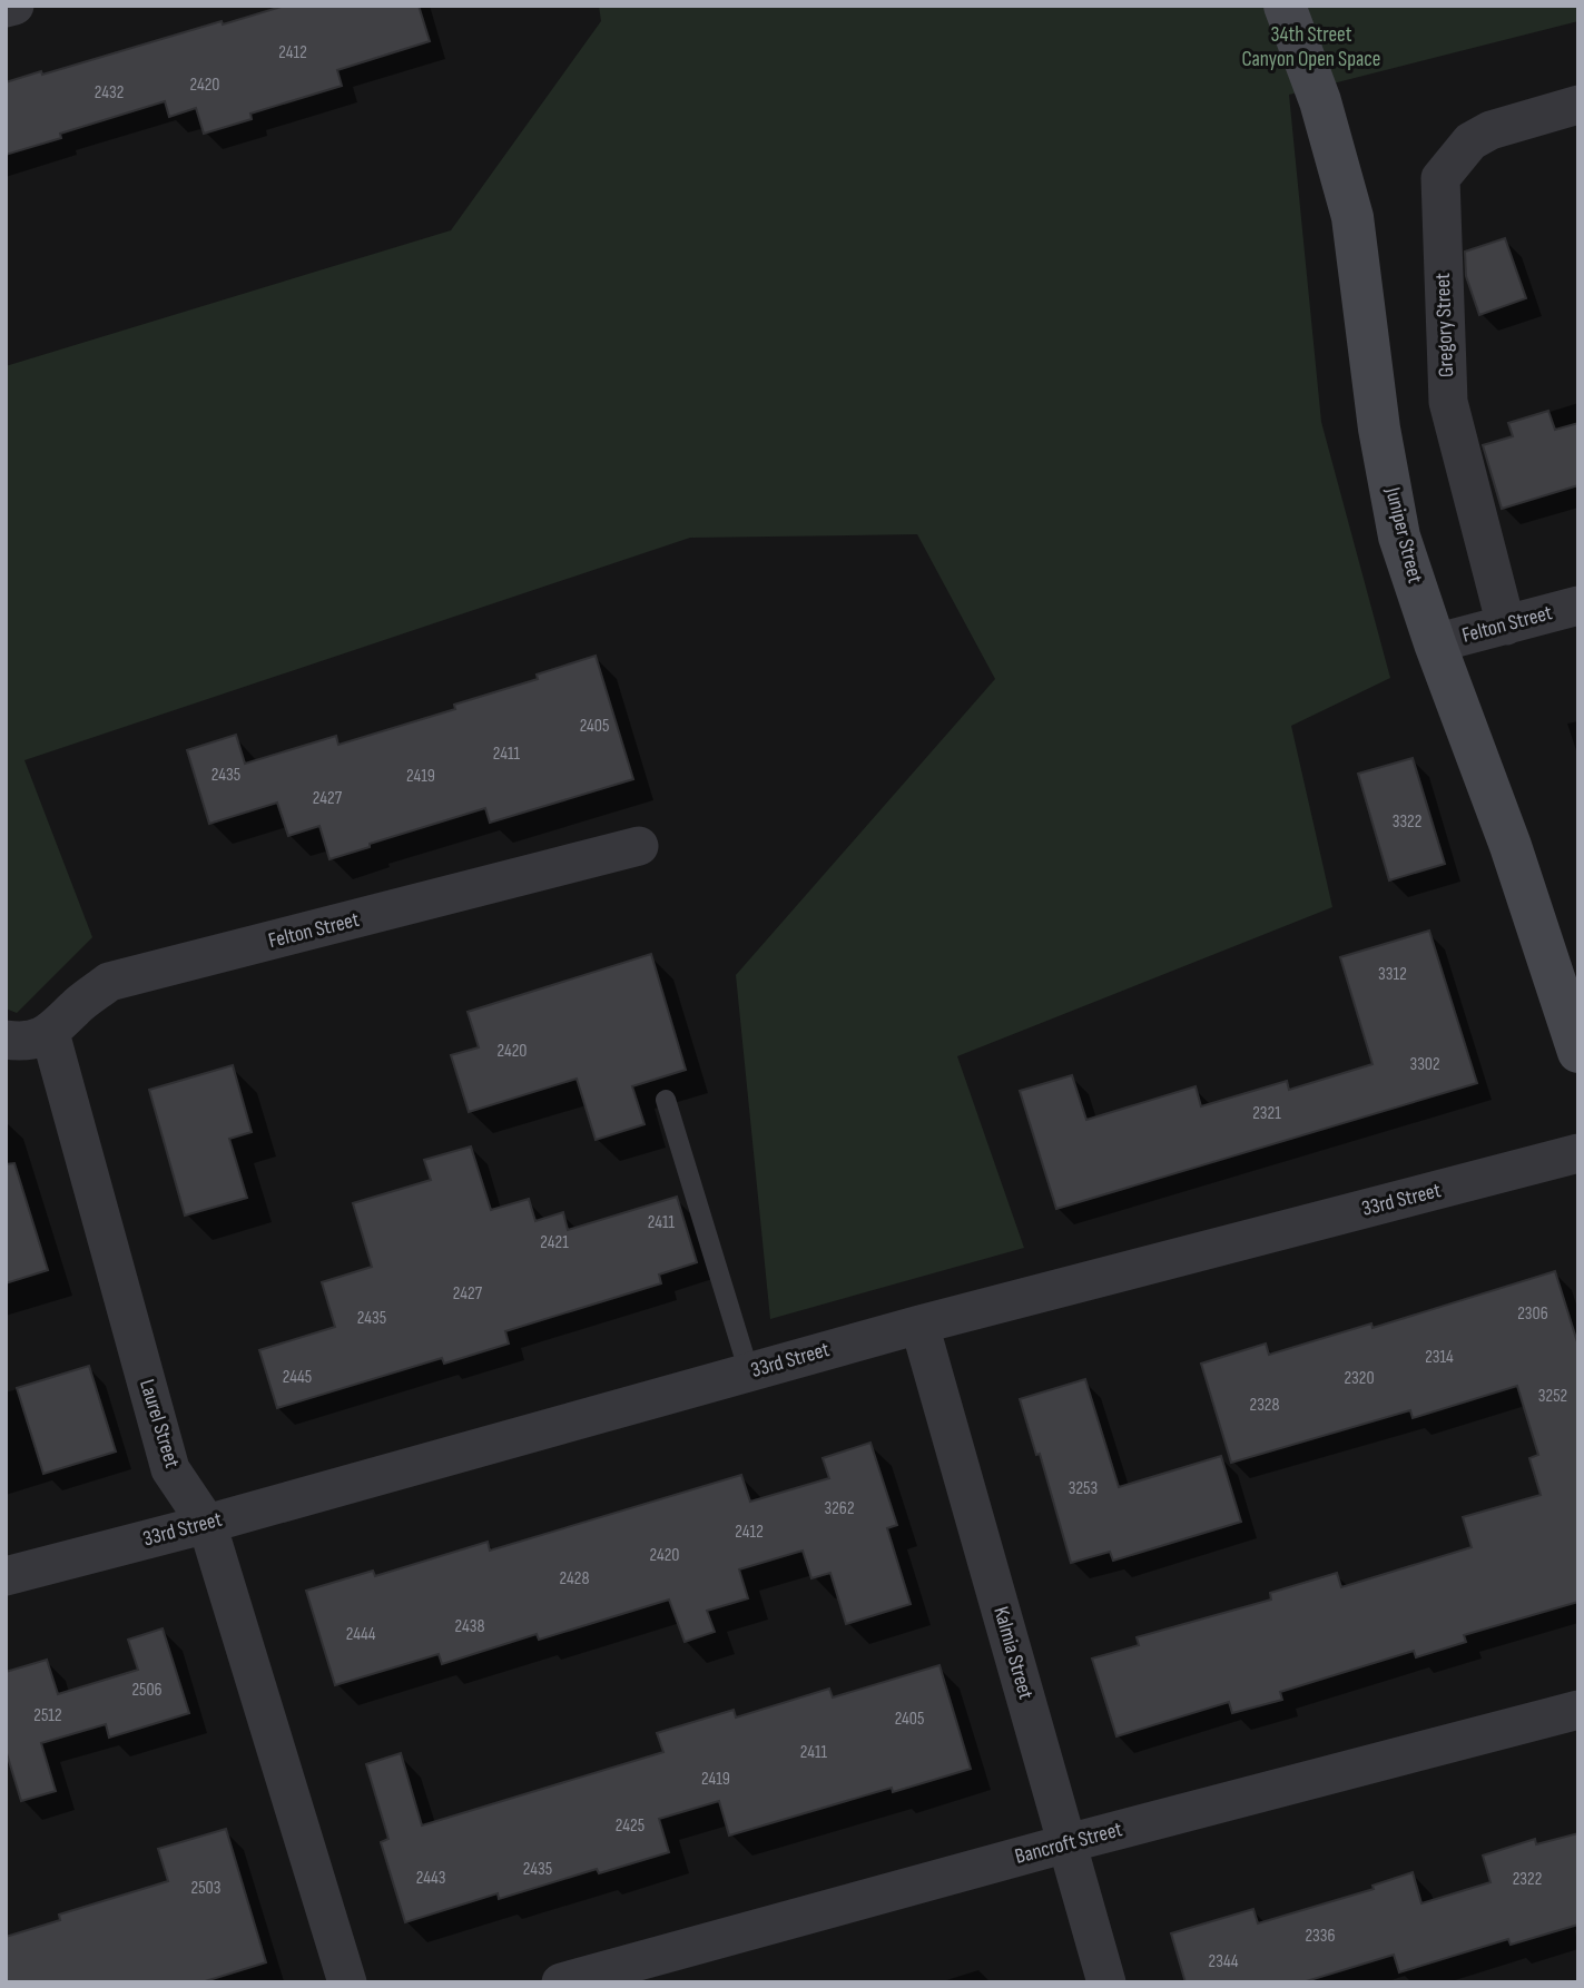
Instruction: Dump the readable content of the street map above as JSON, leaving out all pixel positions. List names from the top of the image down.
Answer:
{
  "streets": {
    "street": [
      "Gregory Street",
      "Juniper Street",
      "Felton Street",
      "33rd Street",
      "Laurel Street",
      "Kalmia Street",
      "Bancroft Street"
    ]
  },
  "crossings": [
    ["Gregory Street", "Felton Street"],
    ["Juniper Street", "Felton Street"],
    ["Felton Street", "Laurel Street"],
    ["33rd Street", "Laurel Street"],
    ["33rd Street", "Kalmia Street"],
    ["Kalmia Street", "Bancroft Street"]
  ],
  "parks": ["34th Street Canyon Open Space"],
  "house_numbers": [
    "2412",
    "2420",
    "2432",
    "2405",
    "2411",
    "2435",
    "2419",
    "2427",
    "3322",
    "3312",
    "2420",
    "3302",
    "2321",
    "2411",
    "2421",
    "2427",
    "2306",
    "2435",
    "2314",
    "2445",
    "2320",
    "3252",
    "2328",
    "3253",
    "3262",
    "2412",
    "2420",
    "2428",
    "2438",
    "2444",
    "2506",
    "2512",
    "2405",
    "2411",
    "2419",
    "2425",
    "2435",
    "2443",
    "2322",
    "2503",
    "2336",
    "2344"
  ]
}
